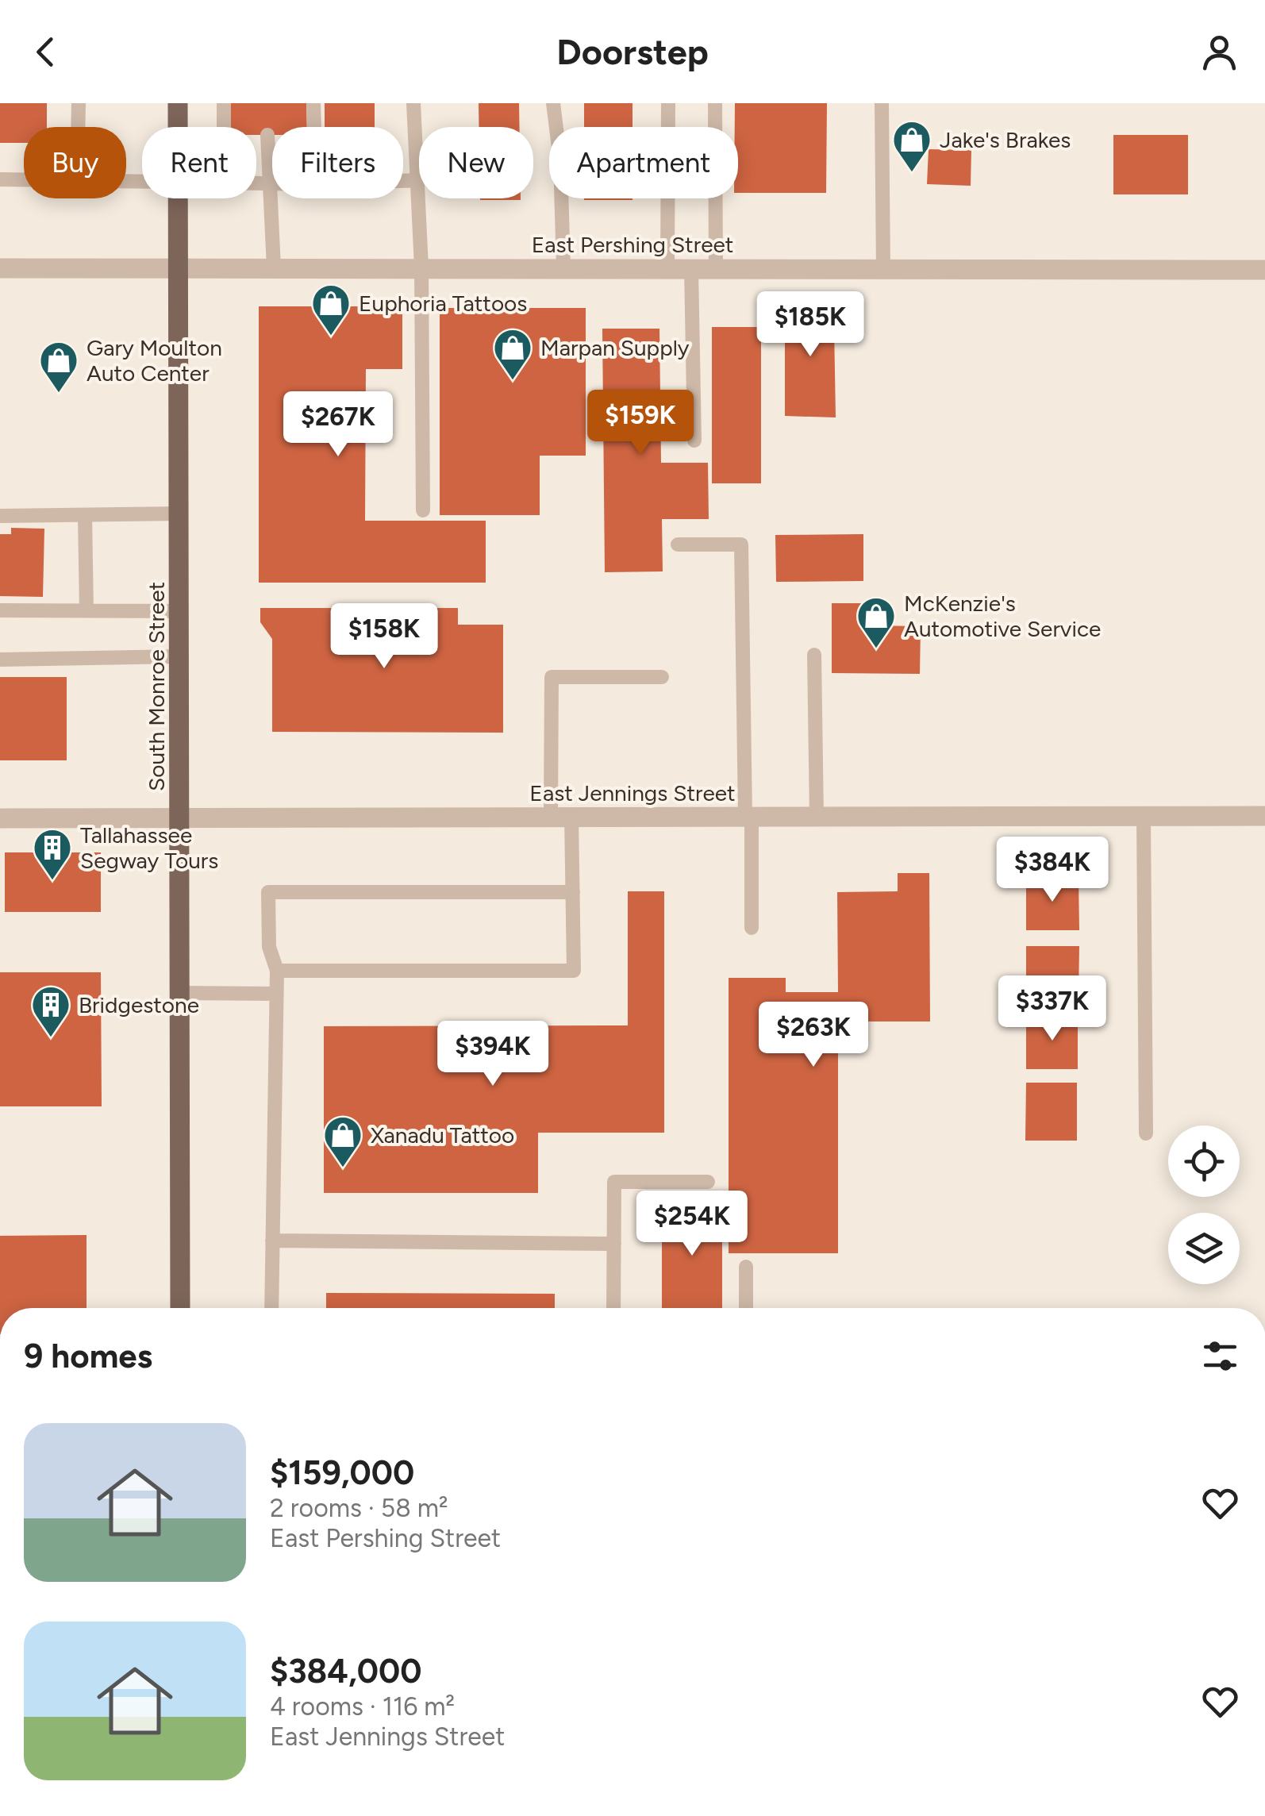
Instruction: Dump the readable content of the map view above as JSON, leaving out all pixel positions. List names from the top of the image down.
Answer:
{
  "streets": {
    "main road": ["South Monroe Street"],
    "street": ["East Pershing Street", "East Jennings Street"]
  },
  "crossings": [
    ["East Pershing Street", "South Monroe Street"],
    ["South Monroe Street", "East Jennings Street"]
  ],
  "places": {
    "shop": [
      "Jake's Brakes",
      "Euphoria Tattoos",
      "Marpan Supply",
      "Gary Moulton Auto Center",
      "McKenzie's Automotive Service",
      "Xanadu Tattoo"
    ],
    "building": ["Tallahassee Segway Tours", "Bridgestone"]
  },
  "page": {
    "header": "Doorstep",
    "chip": [
      "Buy",
      "Rent",
      "Filters",
      "New",
      "Apartment"
    ],
    "price": [
      "$185K",
      "$159K",
      "$267K",
      "$158K",
      "$384K",
      "$337K",
      "$263K",
      "$394K",
      "$254K"
    ],
    "heading": "9 homes",
    "list": [
      {
        "name": "$159,000",
        "note": "2 rooms · 58 m² · East Pershing Street"
      },
      {
        "name": "$384,000",
        "note": "4 rooms · 116 m² · East Jennings Street"
      }
    ]
  }
}
